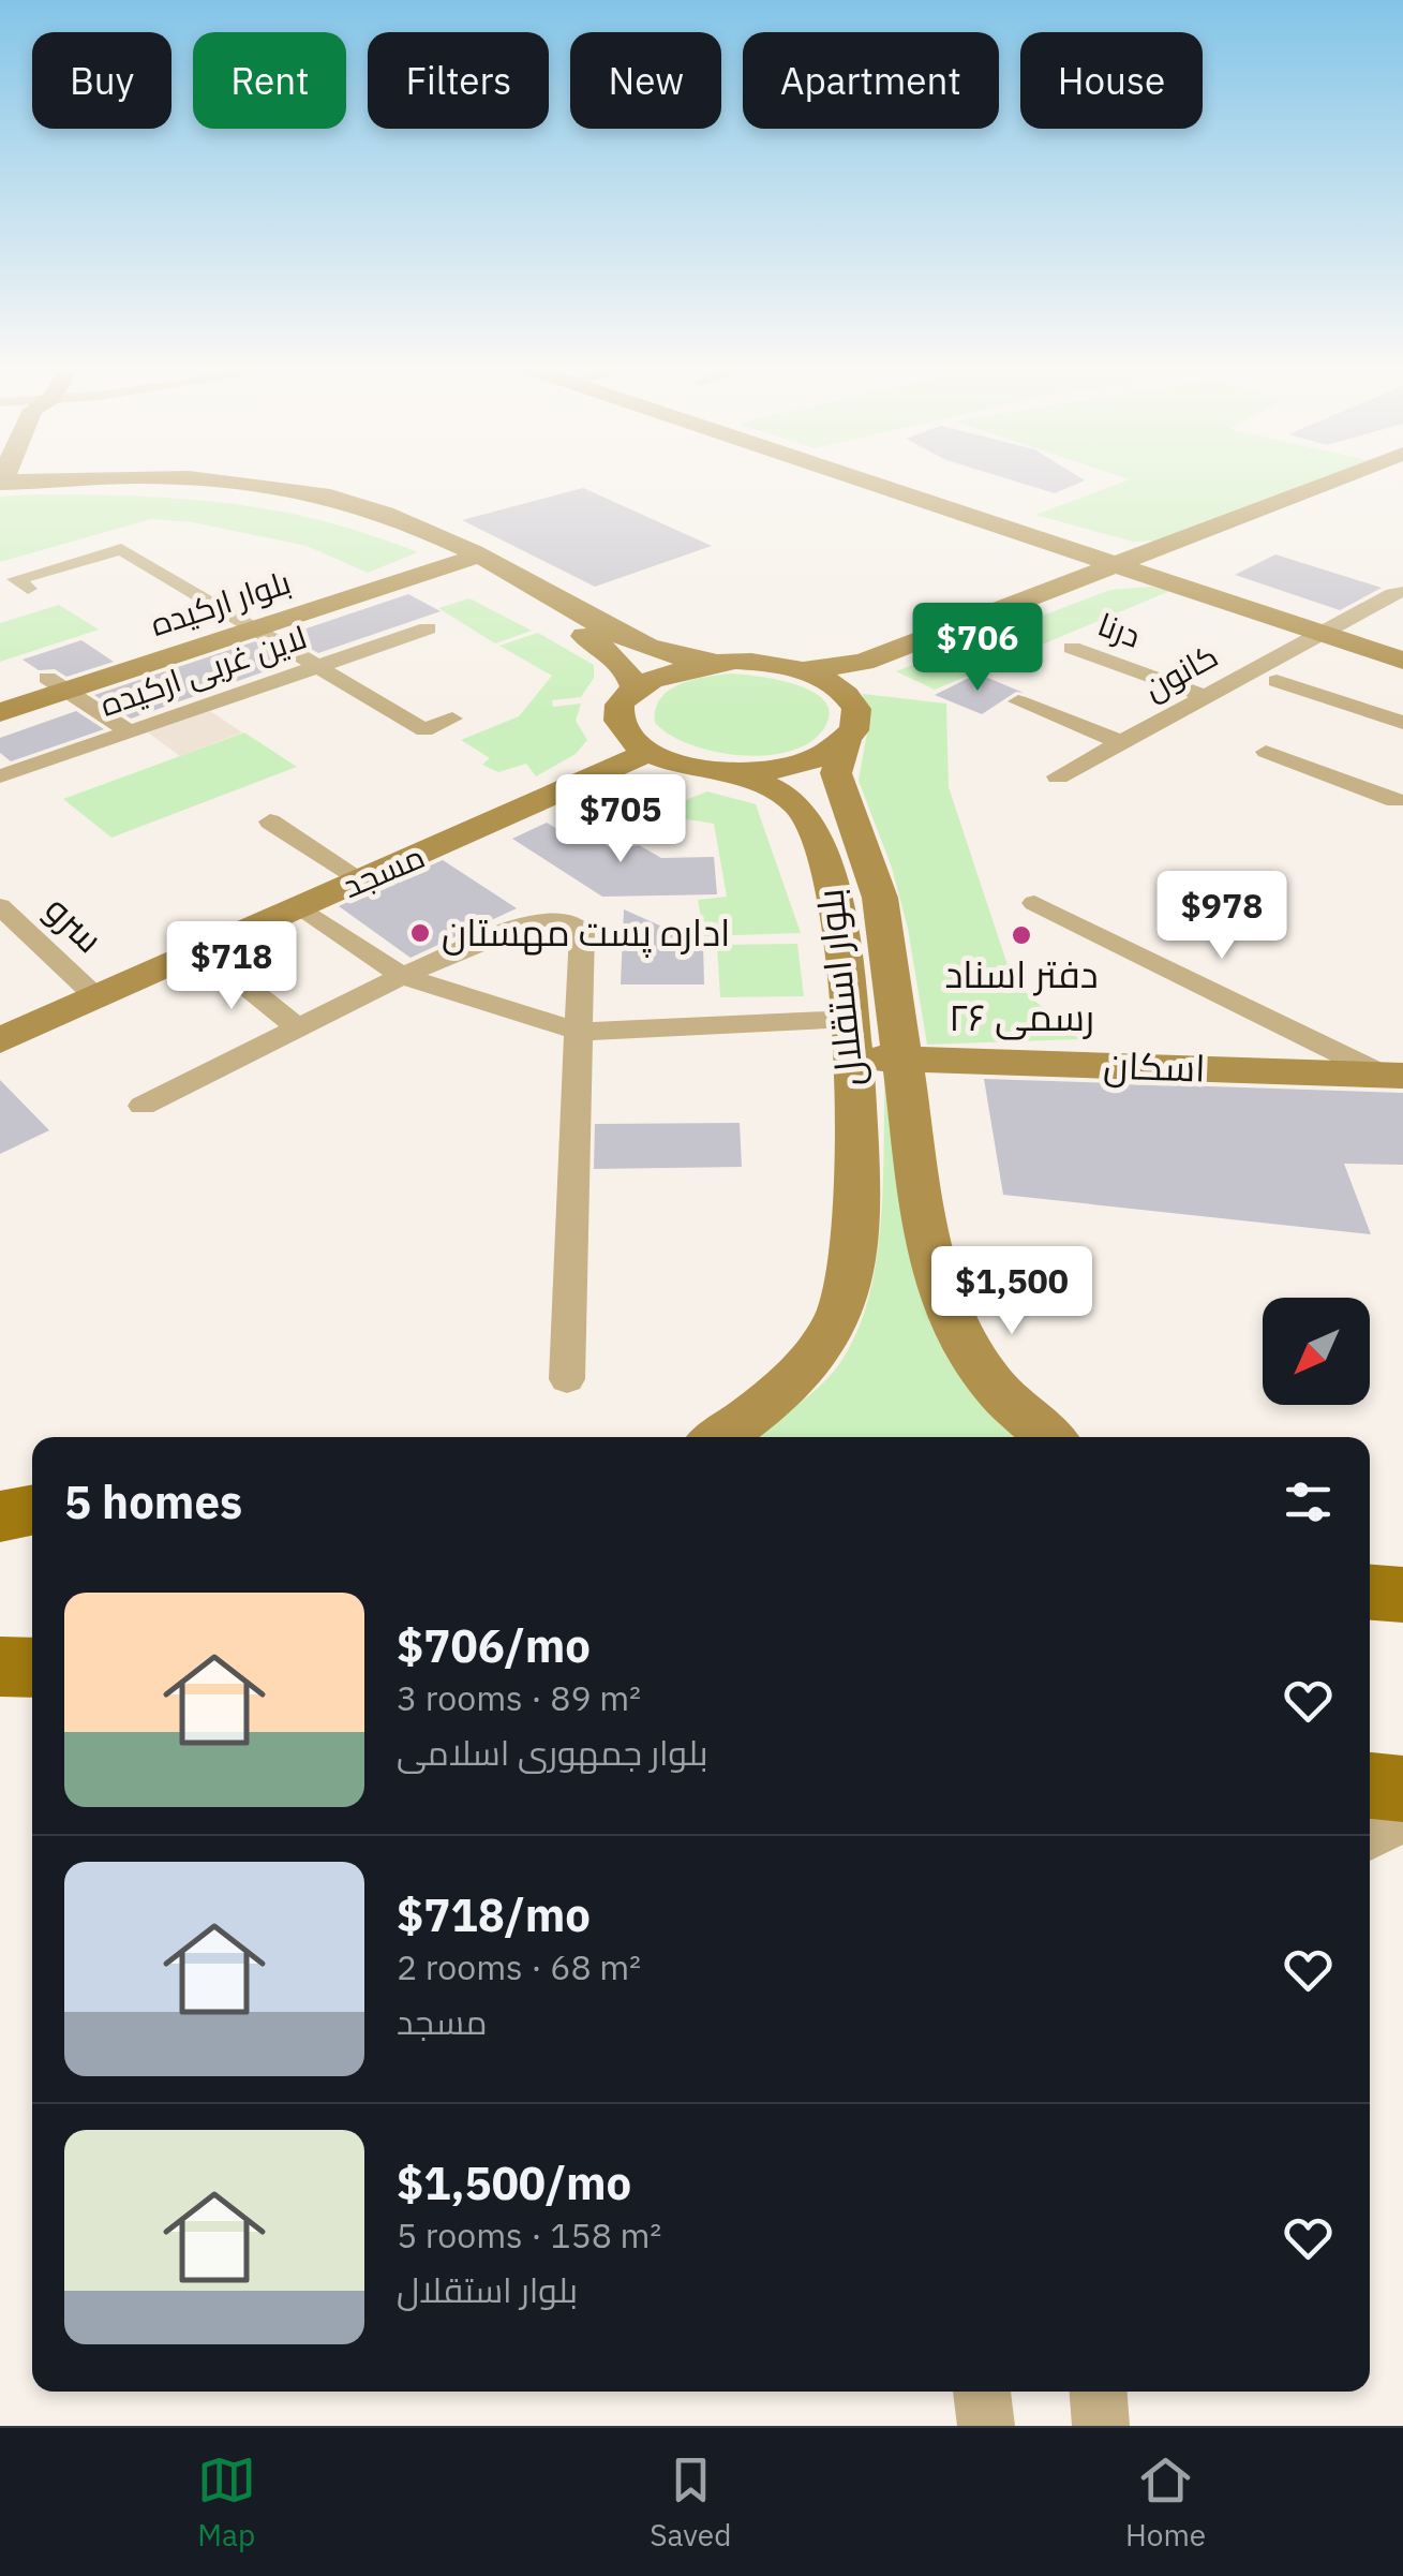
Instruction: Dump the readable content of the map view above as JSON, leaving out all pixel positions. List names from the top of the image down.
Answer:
{
  "streets": {
    "street": [
      "بلوار ارکیده",
      "درنا",
      "لاین غربی ارکیده",
      "کانون",
      "مسجد",
      "سرو",
      "بلوار استقلال",
      "اسکان"
    ]
  },
  "crossings": [
    ["درنا", "کانون"],
    ["مسجد", "سرو"],
    ["بلوار استقلال", "اسکان"]
  ],
  "places": ["اداره پست مهستان", "دفتر اسناد رسمی ۲۶"],
  "north": "bottom left",
  "page": {
    "chip": [
      "Buy",
      "Rent",
      "Filters",
      "New",
      "Apartment",
      "House"
    ],
    "price": [
      "$706",
      "$705",
      "$978",
      "$718",
      "$1,500"
    ],
    "heading": "5 homes",
    "list": [
      {
        "name": "$706/mo",
        "note": "3 rooms · 89 m² · بلوار جمهوری اسلامی"
      },
      {
        "name": "$718/mo",
        "note": "2 rooms · 68 m² · مسجد"
      },
      {
        "name": "$1,500/mo",
        "note": "5 rooms · 158 m² · بلوار استقلال"
      }
    ],
    "tabs": ["Map", "Saved", "Home"]
  }
}
